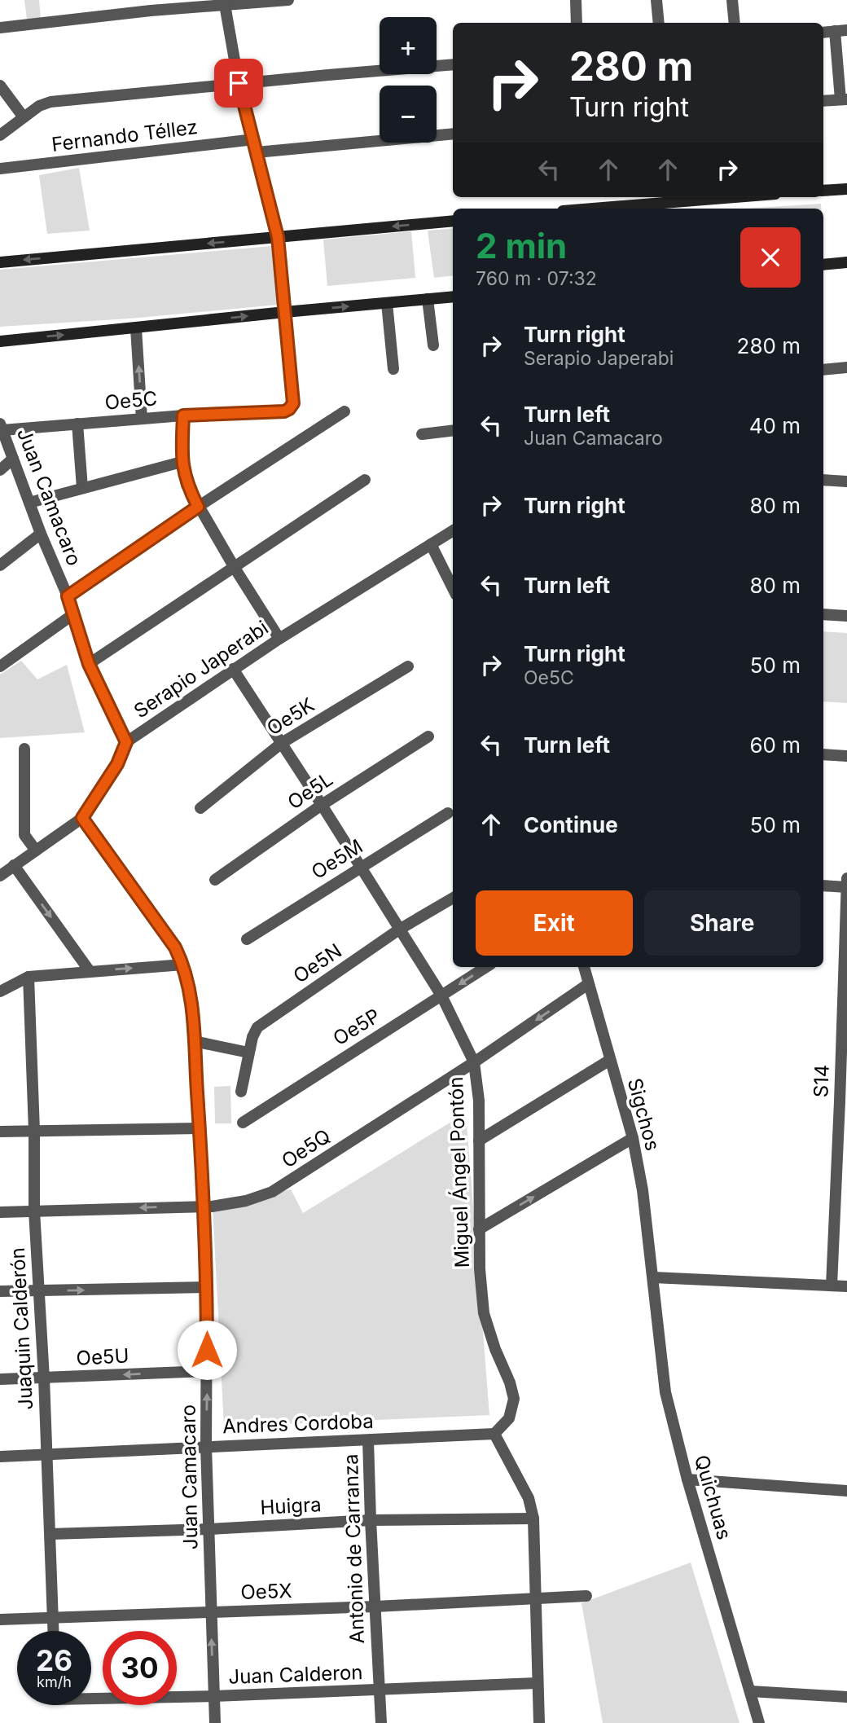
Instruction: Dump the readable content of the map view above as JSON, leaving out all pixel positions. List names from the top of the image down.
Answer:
{
  "streets": {
    "street": [
      "Fernando Téllez",
      "Oe5C",
      "Juan Camacaro",
      "Serapio Japerabi",
      "Oe5K",
      "Oe5L",
      "Oe5M",
      "Oe5N",
      "Oe5P",
      "S14",
      "Sigchos",
      "Oe5Q",
      "Miguel Ángel Pontón",
      "Juaquin Calderón",
      "Oe5U",
      "Andres Cordoba",
      "Quichuas",
      "Huigra",
      "Antonio de Carranza",
      "Oe5X",
      "Juan Calderon"
    ]
  },
  "crossings": [
    ["Oe5C", "Juan Camacaro"],
    ["Juan Camacaro", "Serapio Japerabi"],
    ["Juan Camacaro", "Oe5Q"],
    ["Juan Camacaro", "Oe5U"],
    ["Juan Camacaro", "Andres Cordoba"],
    ["Juan Camacaro", "Huigra"],
    ["Juan Camacaro", "Oe5X"],
    ["Juan Camacaro", "Juan Calderon"],
    ["Serapio Japerabi", "Miguel Ángel Pontón"],
    ["Oe5K", "Miguel Ángel Pontón"],
    ["Oe5L", "Miguel Ángel Pontón"],
    ["Oe5M", "Miguel Ángel Pontón"],
    ["Oe5N", "Miguel Ángel Pontón"],
    ["Oe5P", "Miguel Ángel Pontón"],
    ["Sigchos", "Oe5Q"],
    ["Sigchos", "Quichuas"],
    ["Oe5Q", "Miguel Ángel Pontón"],
    ["Oe5Q", "Juaquin Calderón"],
    ["Miguel Ángel Pontón", "Andres Cordoba"],
    ["Juaquin Calderón", "Oe5U"],
    ["Juaquin Calderón", "Andres Cordoba"],
    ["Juaquin Calderón", "Huigra"],
    ["Juaquin Calderón", "Oe5X"],
    ["Andres Cordoba", "Antonio de Carranza"],
    ["Huigra", "Antonio de Carranza"],
    ["Antonio de Carranza", "Oe5X"],
    ["Antonio de Carranza", "Juan Calderon"]
  ],
  "page": {
    "map_buttons": ["+", "−"],
    "turn": ["280 m", "Turn right"],
    "heading": ["2 min", "760 m · 07:32"],
    "list": [
      {
        "name": "Turn right",
        "note": "Serapio Japerabi",
        "value": "280 m"
      },
      {
        "name": "Turn left",
        "note": "Juan Camacaro",
        "value": "40 m"
      },
      {
        "name": "Turn right",
        "value": "80 m"
      },
      {
        "name": "Turn left",
        "value": "80 m"
      },
      {
        "name": "Turn right",
        "note": "Oe5C",
        "value": "50 m"
      },
      {
        "name": "Turn left",
        "value": "60 m"
      },
      {
        "name": "Continue",
        "value": "50 m"
      }
    ],
    "buttons": ["Exit", "Share"],
    "speed": "26 km/h",
    "limit": "30"
  }
}
